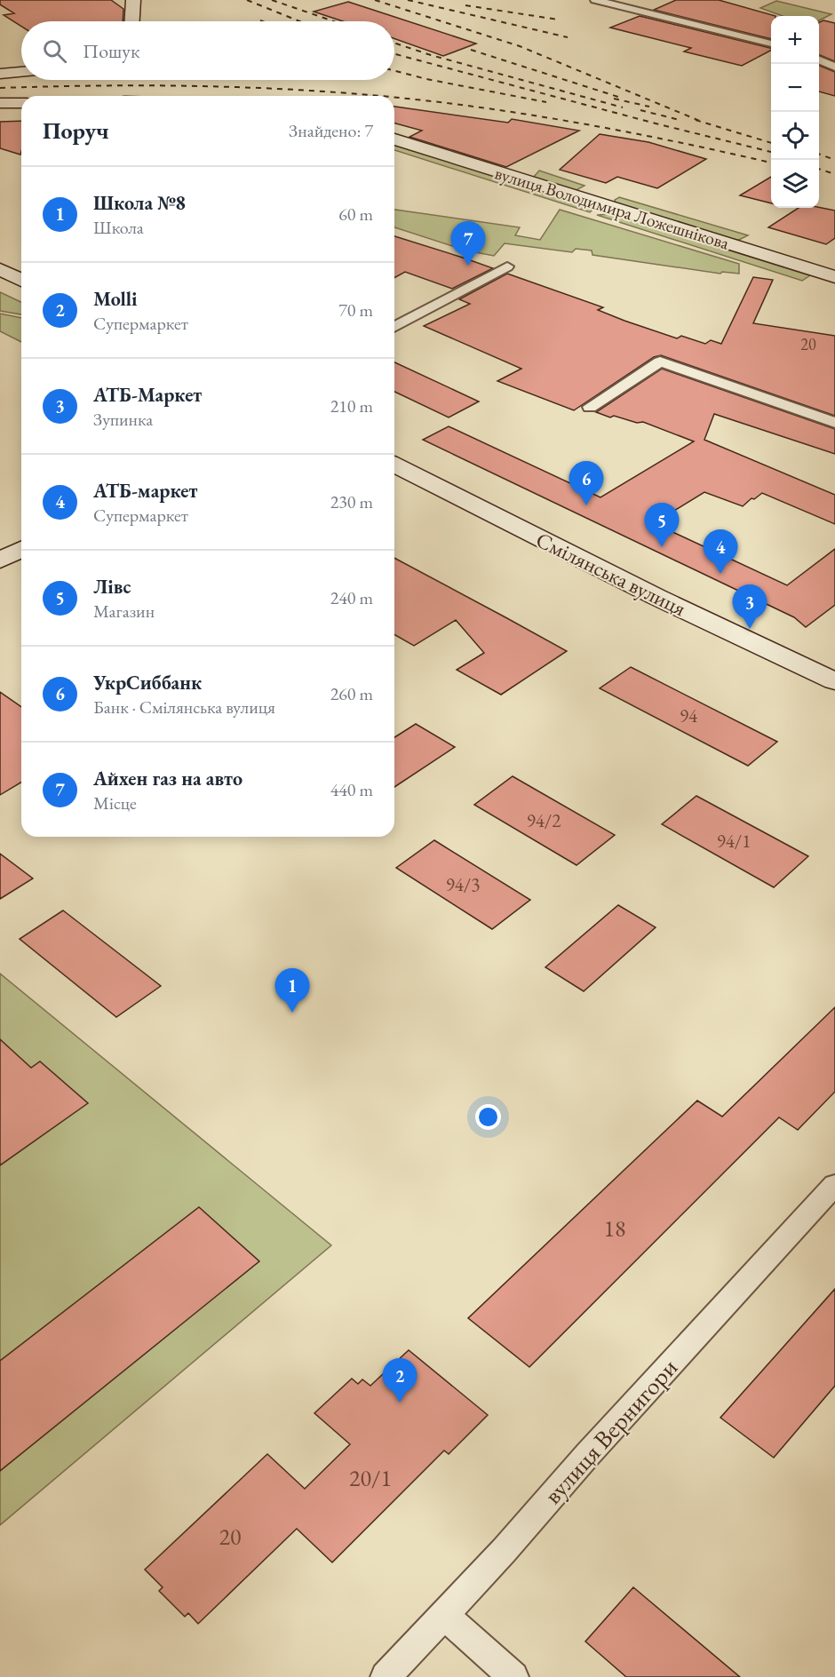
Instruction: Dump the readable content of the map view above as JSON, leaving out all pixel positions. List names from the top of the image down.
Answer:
{
  "streets": {
    "street": ["вулиця Володимира Ложешнікова", "Смілянська вулиця", "вулиця Вернигори"]
  },
  "house_numbers": [
    "20",
    "94",
    "94/2",
    "94/1",
    "94/3",
    "18",
    "20/1",
    "20"
  ],
  "page": {
    "map_buttons": ["+", "−"],
    "search": "Пошук",
    "heading": ["Поруч", "Знайдено: 7"],
    "list": [
      {
        "mark": "1",
        "name": "Школа №8",
        "note": "Школа",
        "value": "60 m"
      },
      {
        "mark": "2",
        "name": "Molli",
        "note": "Супермаркет",
        "value": "70 m"
      },
      {
        "mark": "3",
        "name": "АТБ-Маркет",
        "note": "Зупинка",
        "value": "210 m"
      },
      {
        "mark": "4",
        "name": "АТБ-маркет",
        "note": "Супермаркет",
        "value": "230 m"
      },
      {
        "mark": "5",
        "name": "Лівс",
        "note": "Магазин",
        "value": "240 m"
      },
      {
        "mark": "6",
        "name": "УкрСиббанк",
        "note": "Банк · Смілянська вулиця",
        "value": "260 m"
      },
      {
        "mark": "7",
        "name": "Айхен газ на авто",
        "note": "Місце",
        "value": "440 m"
      }
    ],
    "pins": [
      "7",
      "6",
      "5",
      "4",
      "3",
      "1",
      "2"
    ]
  }
}
